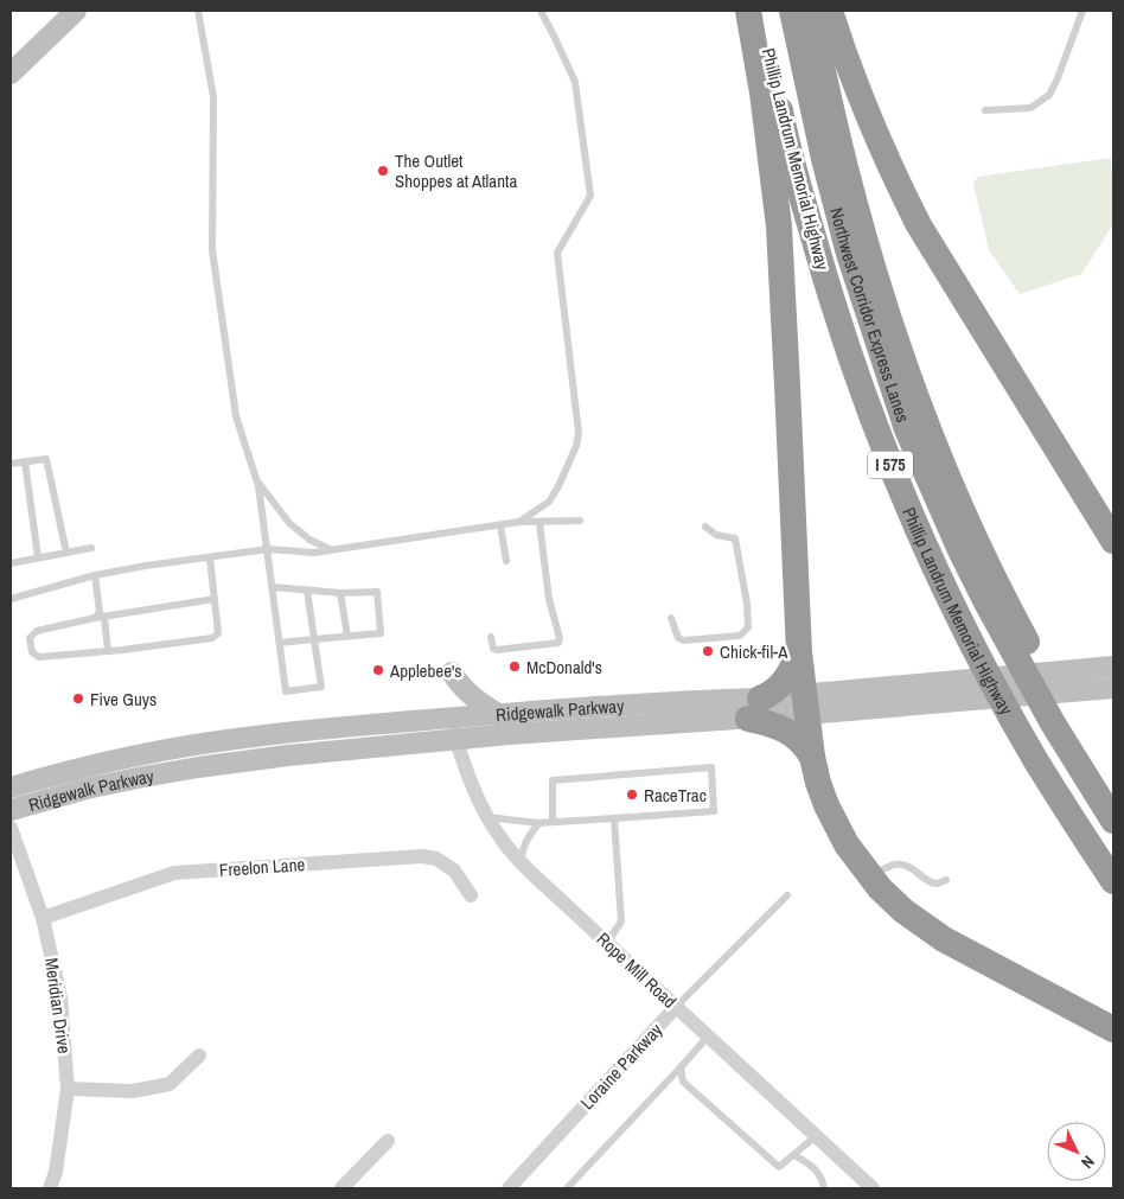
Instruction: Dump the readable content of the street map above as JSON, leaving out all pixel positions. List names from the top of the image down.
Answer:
{
  "streets": {
    "highway": ["Phillip Landrum Memorial Highway", "Northwest Corridor Express Lanes", "I 575"],
    "main road": ["Ridgewalk Parkway"],
    "street": [
      "Freelon Lane",
      "Rope Mill Road",
      "Meridian Drive",
      "Loraine Parkway"
    ]
  },
  "crossings": [
    ["Ridgewalk Parkway", "Rope Mill Road"],
    ["Freelon Lane", "Meridian Drive"],
    ["Rope Mill Road", "Loraine Parkway"]
  ],
  "places": [
    "The Outlet Shoppes at Atlanta",
    "Chick-fil-A",
    "McDonald's",
    "Applebee's",
    "Five Guys",
    "RaceTrac"
  ],
  "north": "bottom right"
}
